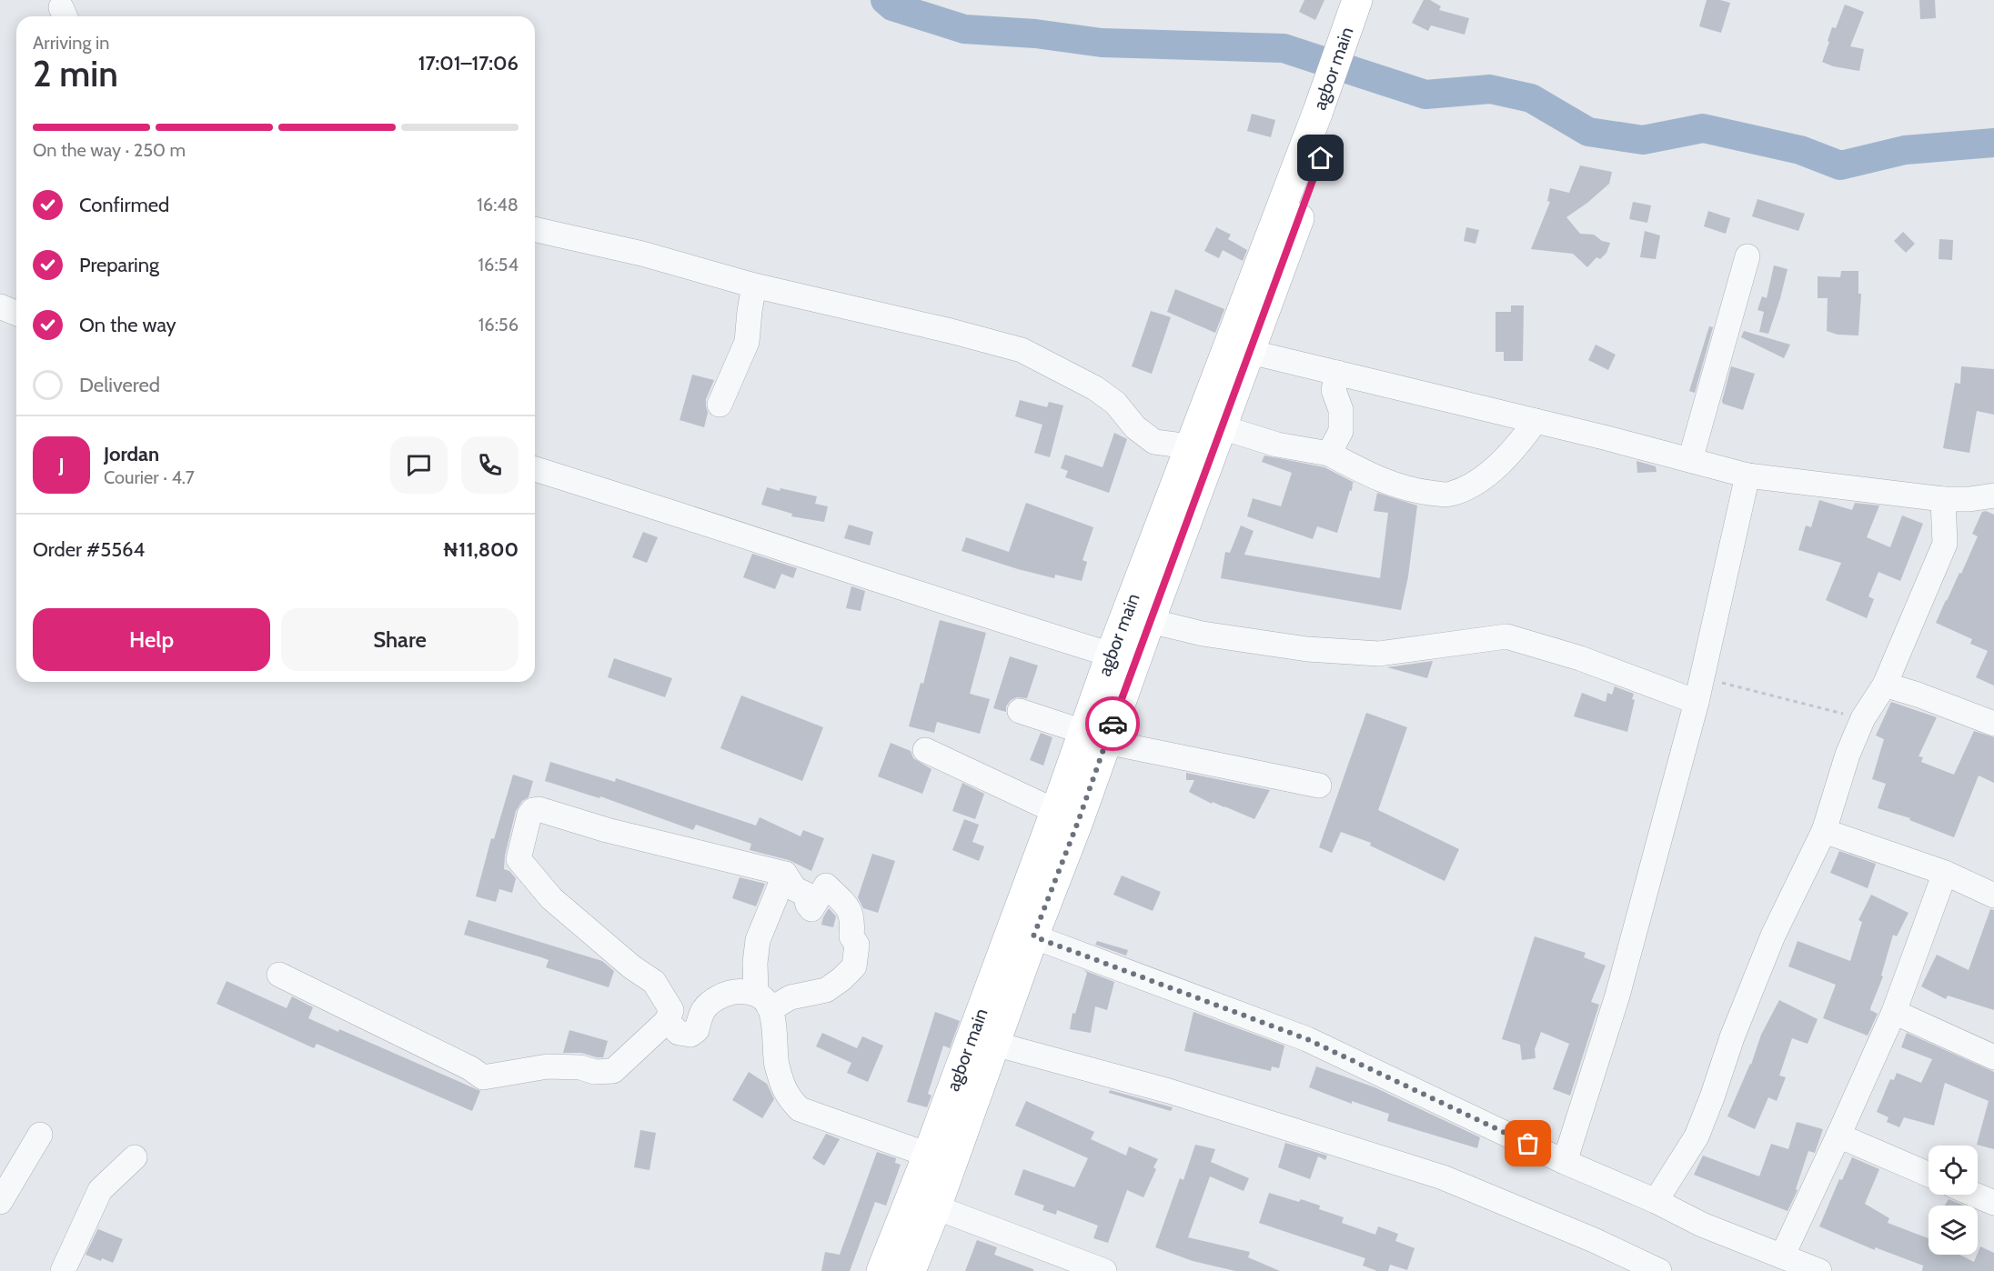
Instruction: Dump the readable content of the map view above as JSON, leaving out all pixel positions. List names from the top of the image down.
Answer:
{
  "streets": {
    "main road": ["agbor main"]
  },
  "page": {
    "heading": ["2 min", "Arriving in", "17:01–17:06"],
    "panel": [
      "Jordan",
      "Courier · 4.7",
      "Order #5564",
      "₦11,800"
    ],
    "bar": "On the way · 250 m",
    "list": [
      ["Confirmed", "16:48"],
      ["Preparing", "16:54"],
      ["On the way", "16:56"],
      "Delivered"
    ],
    "round": "J",
    "buttons": ["Help", "Share"]
  }
}
